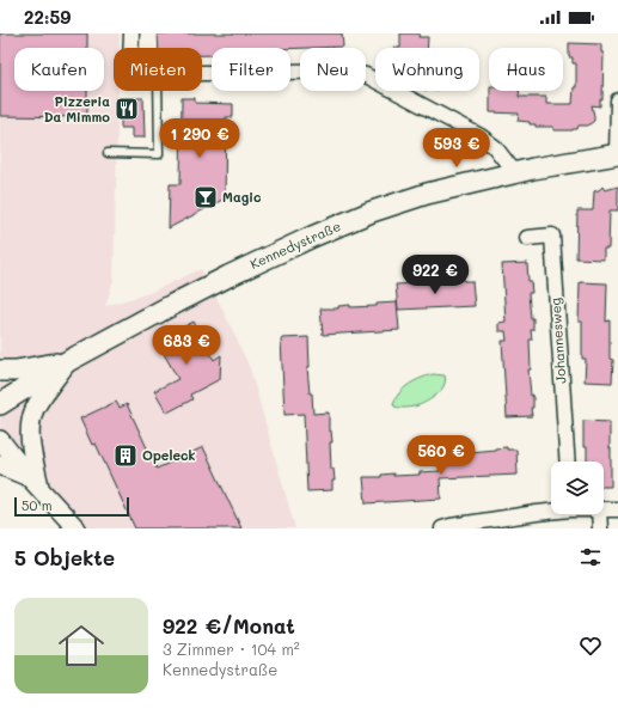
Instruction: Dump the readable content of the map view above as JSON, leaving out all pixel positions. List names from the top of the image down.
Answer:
{
  "streets": {
    "main road": ["Kennedystraße"],
    "street": ["Johannesweg"]
  },
  "places": {
    "restaurant": ["Pizzeria Da Mimmo"],
    "bar": ["Magic"],
    "building": ["Opeleck"]
  },
  "scale_bar": "50 m",
  "page": {
    "status": "22:59",
    "chip": [
      "Kaufen",
      "Mieten",
      "Filter",
      "Neu",
      "Wohnung",
      "Haus"
    ],
    "price": [
      "1 290 €",
      "593 €",
      "922 €",
      "683 €",
      "560 €"
    ],
    "scale": "50 m",
    "heading": "5 Objekte",
    "list": [
      {
        "name": "922 €/Monat",
        "note": "3 Zimmer · 104 m² · Kennedystraße"
      }
    ]
  }
}
